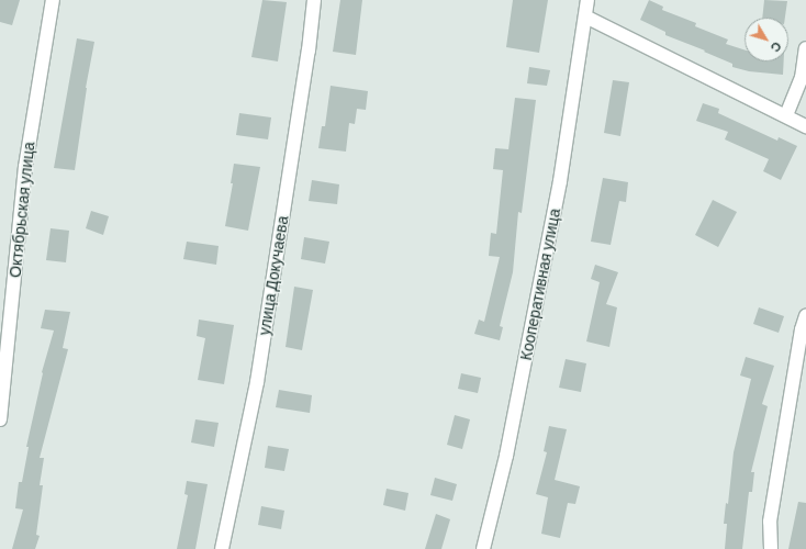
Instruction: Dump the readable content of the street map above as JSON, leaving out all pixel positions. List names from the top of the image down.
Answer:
{
  "streets": {
    "street": ["Октябрьская улица", "улица Докучаева", "Кооперативная улица"]
  },
  "north": "bottom right"
}
